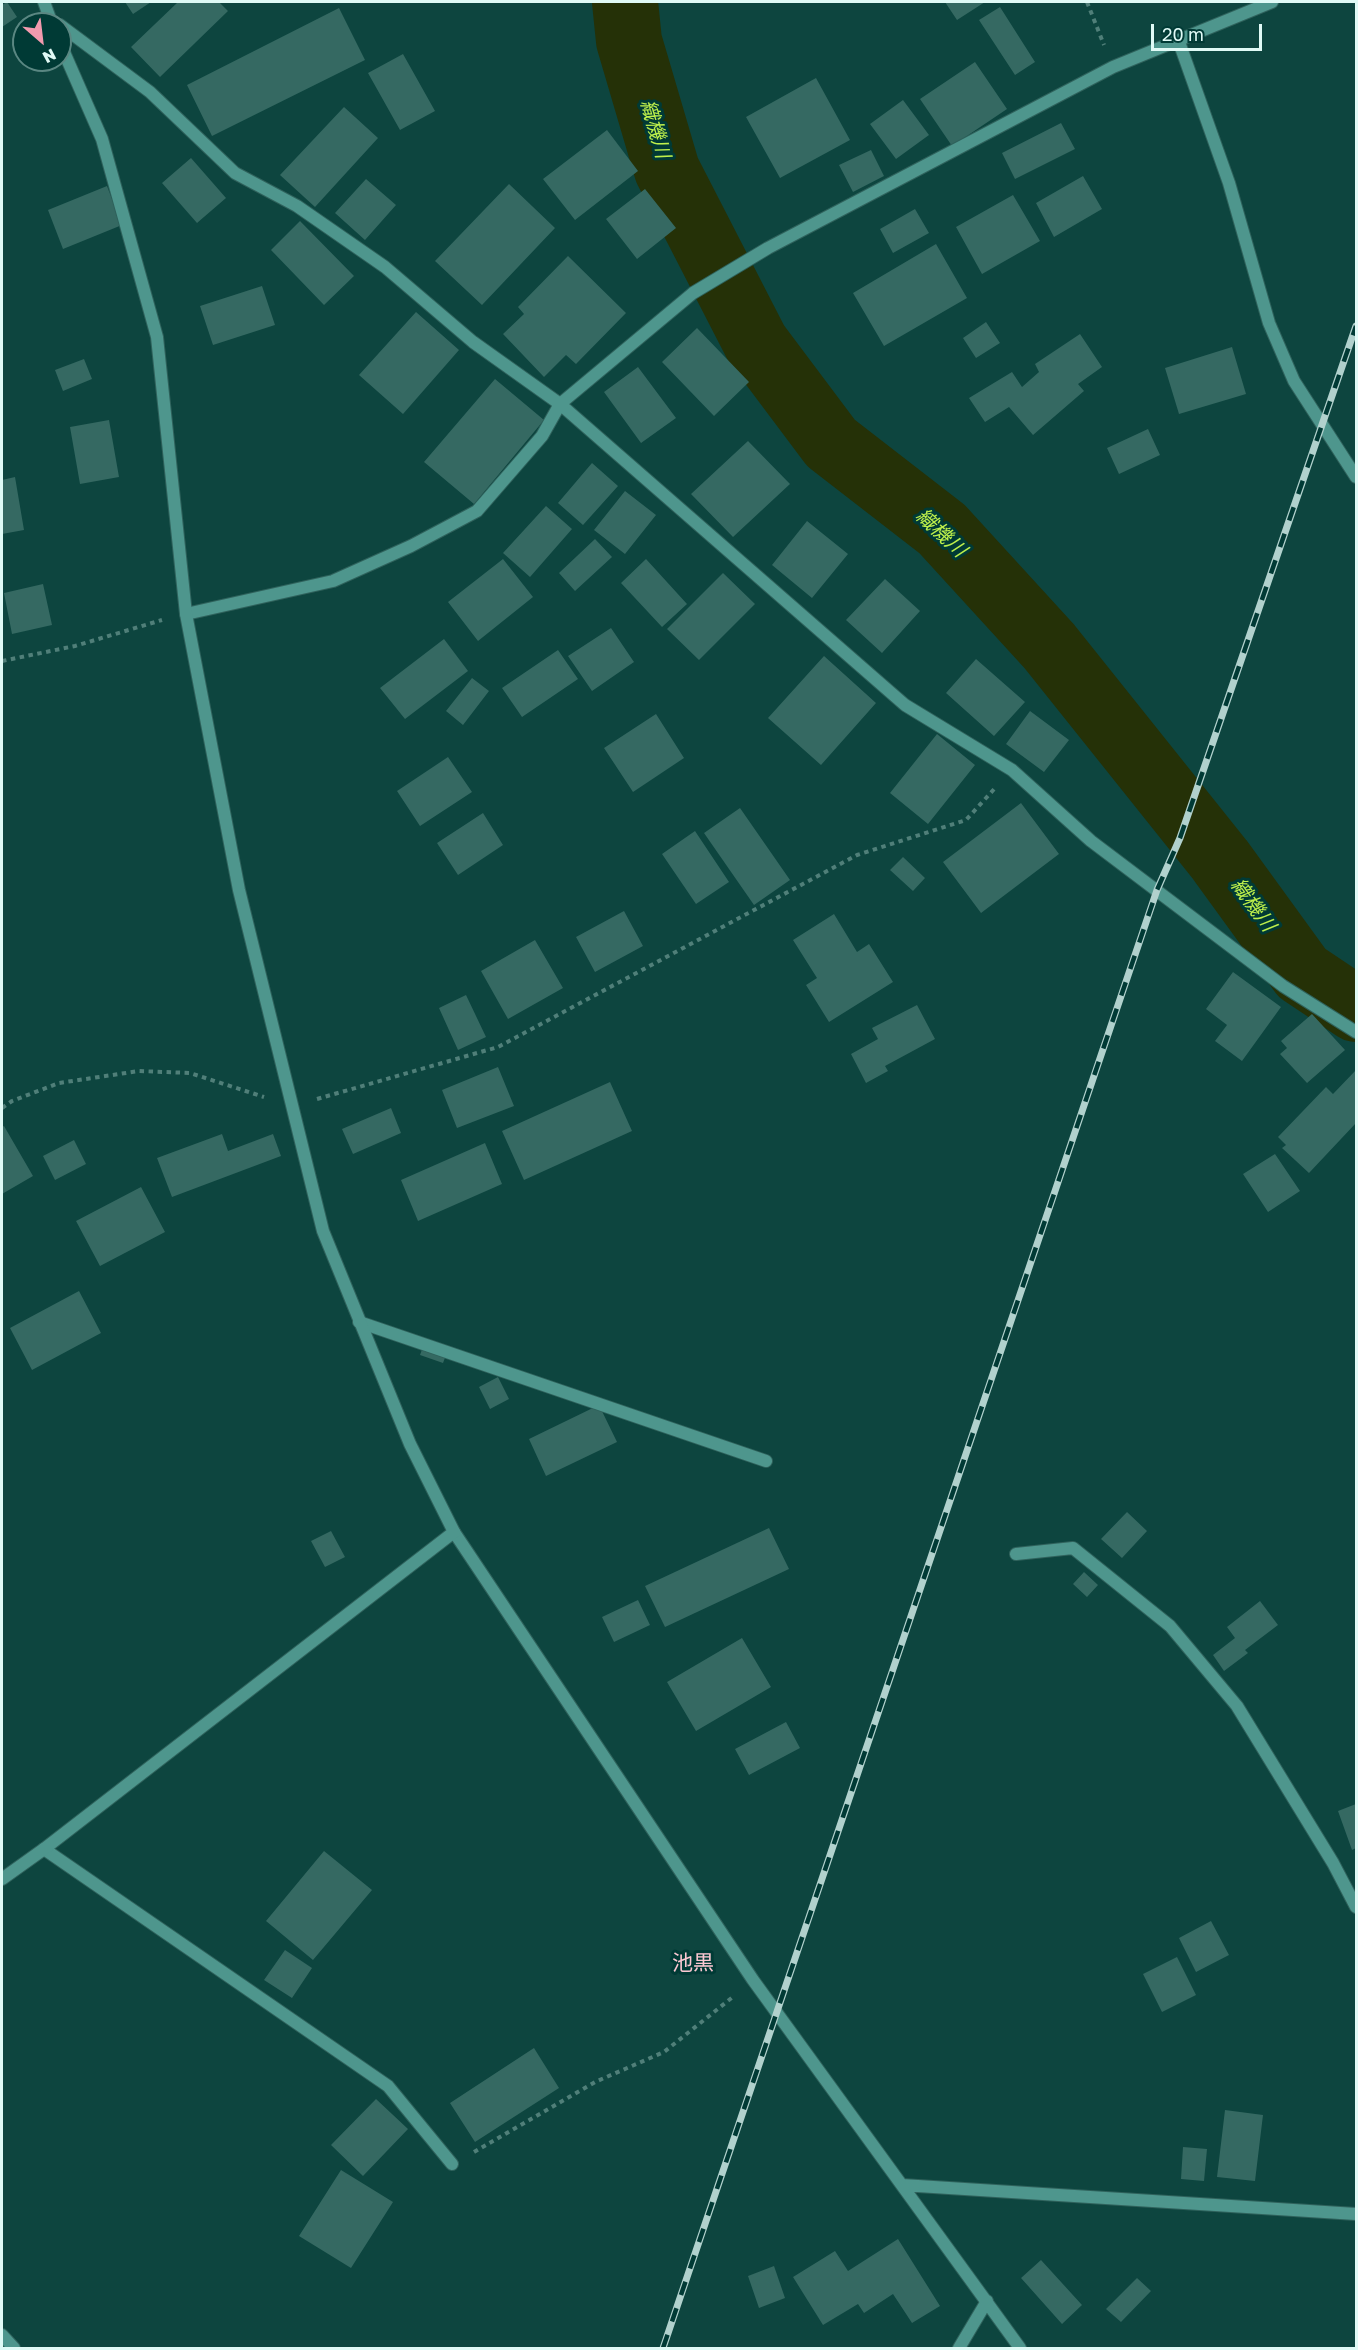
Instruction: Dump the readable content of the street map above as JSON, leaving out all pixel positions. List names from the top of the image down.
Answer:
{
  "districts": ["池黒"],
  "water": ["織機川"],
  "scale_bar": "20 m",
  "north": "bottom right"
}
